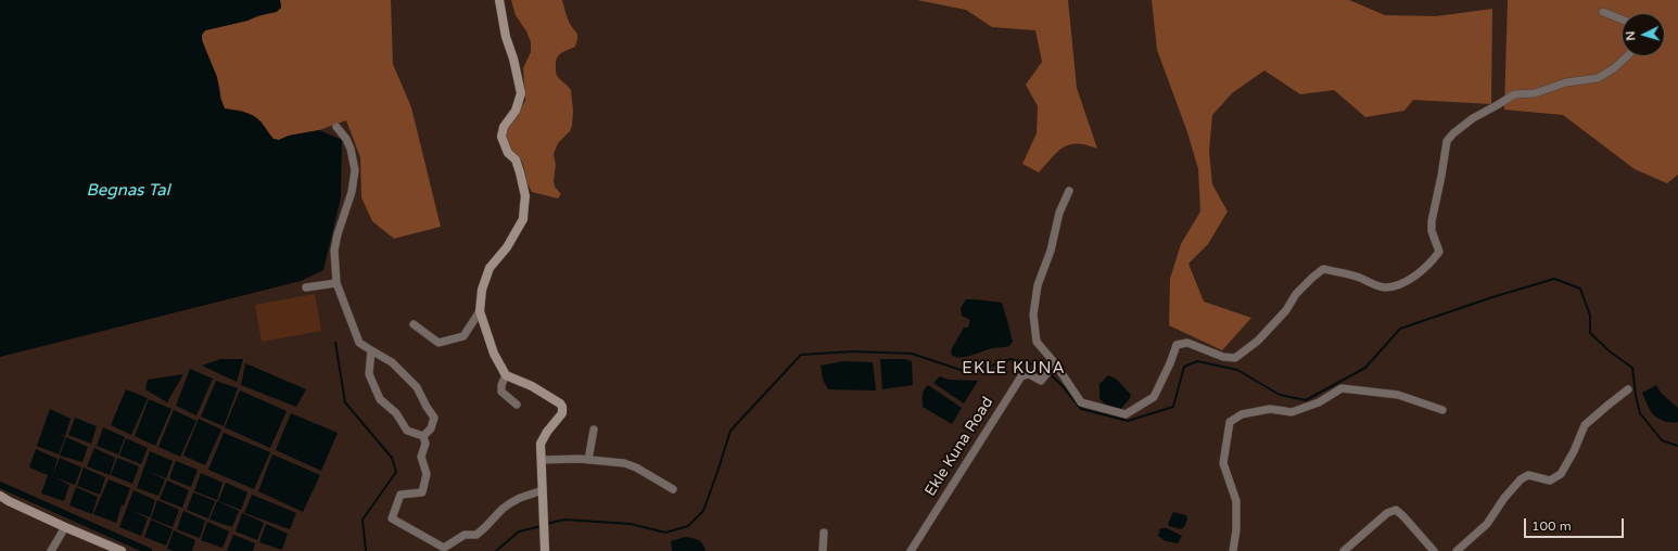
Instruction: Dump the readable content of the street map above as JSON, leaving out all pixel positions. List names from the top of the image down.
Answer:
{
  "streets": {
    "street": ["Ekle Kuna Road"]
  },
  "districts": ["EKLE KUNA"],
  "water": ["Begnas Tal"],
  "scale_bar": "100 m",
  "north": "left"
}
